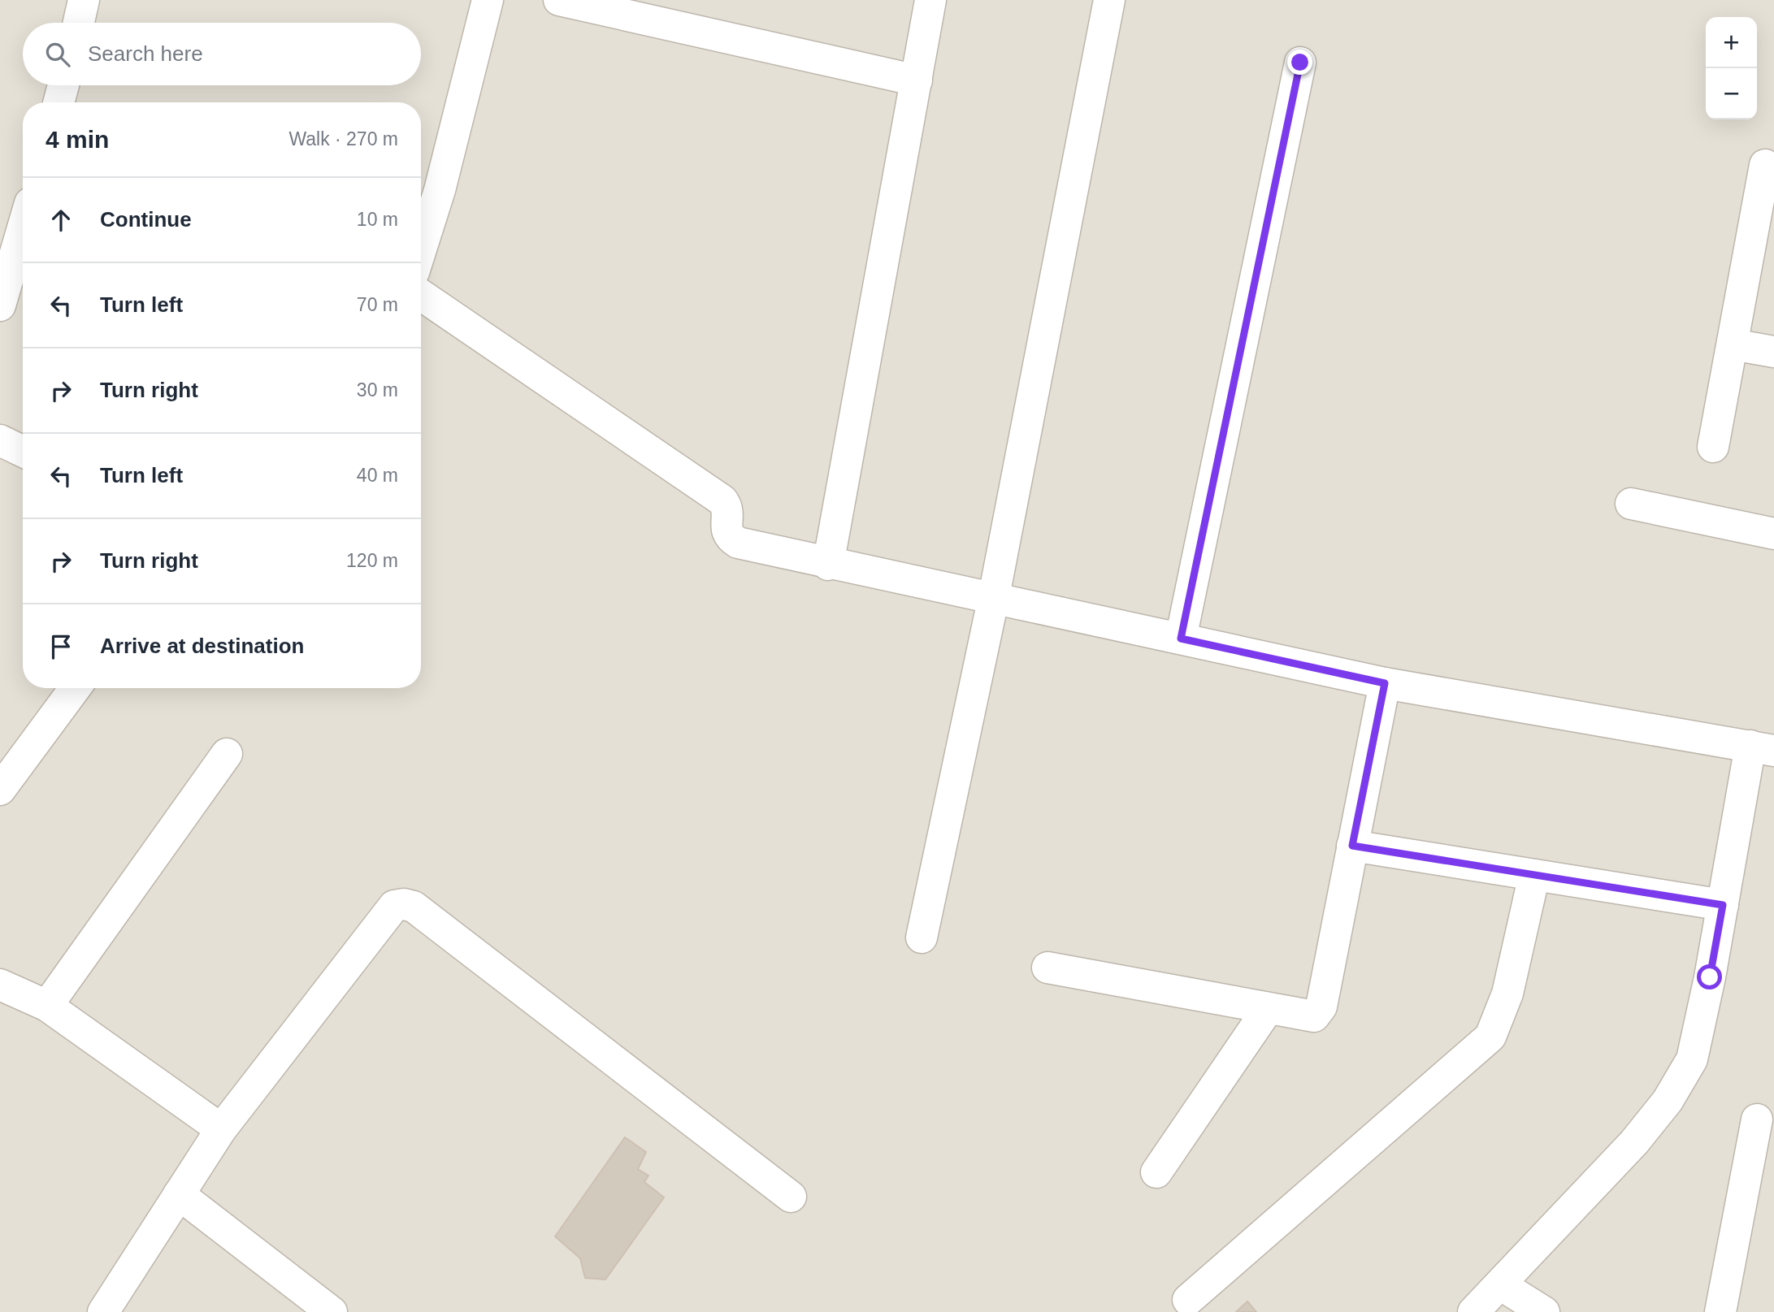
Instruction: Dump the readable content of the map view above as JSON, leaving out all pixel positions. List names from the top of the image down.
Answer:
{
  "page": {
    "map_buttons": ["+", "−"],
    "search": "Search here",
    "heading": ["4 min", "Walk · 270 m"],
    "list": [
      ["Continue", "10 m"],
      ["Turn left", "70 m"],
      ["Turn right", "30 m"],
      ["Turn left", "40 m"],
      ["Turn right", "120 m"],
      "Arrive at destination"
    ]
  }
}
